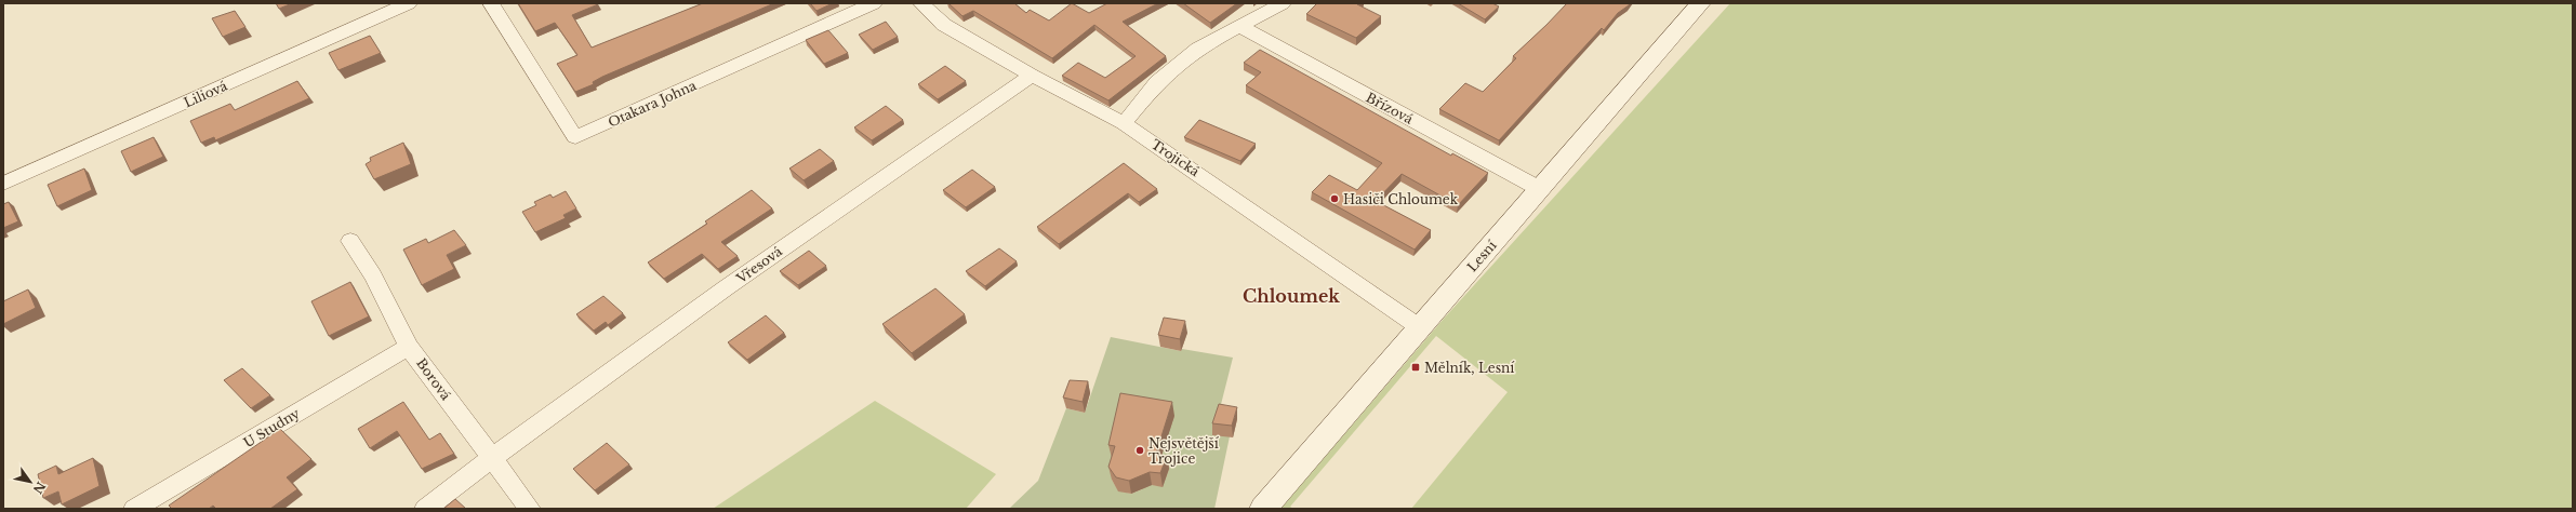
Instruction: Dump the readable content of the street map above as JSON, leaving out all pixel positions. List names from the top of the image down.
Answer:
{
  "streets": {
    "street": [
      "Liliová",
      "Otakara Johna",
      "Břízová",
      "Trojická",
      "Lesní",
      "Vřesová",
      "Borová",
      "U Studny"
    ]
  },
  "crossings": [
    ["Břízová", "Lesní"],
    ["Trojická", "Lesní"],
    ["Trojická", "Vřesová"],
    ["Vřesová", "Borová"],
    ["Borová", "U Studny"]
  ],
  "districts": ["Chloumek"],
  "places": {
    "other": ["Hasiči Chloumek", "Nejsvětější Trojice"],
    "transit": ["Mělník, Lesní"]
  },
  "north": "bottom right"
}
